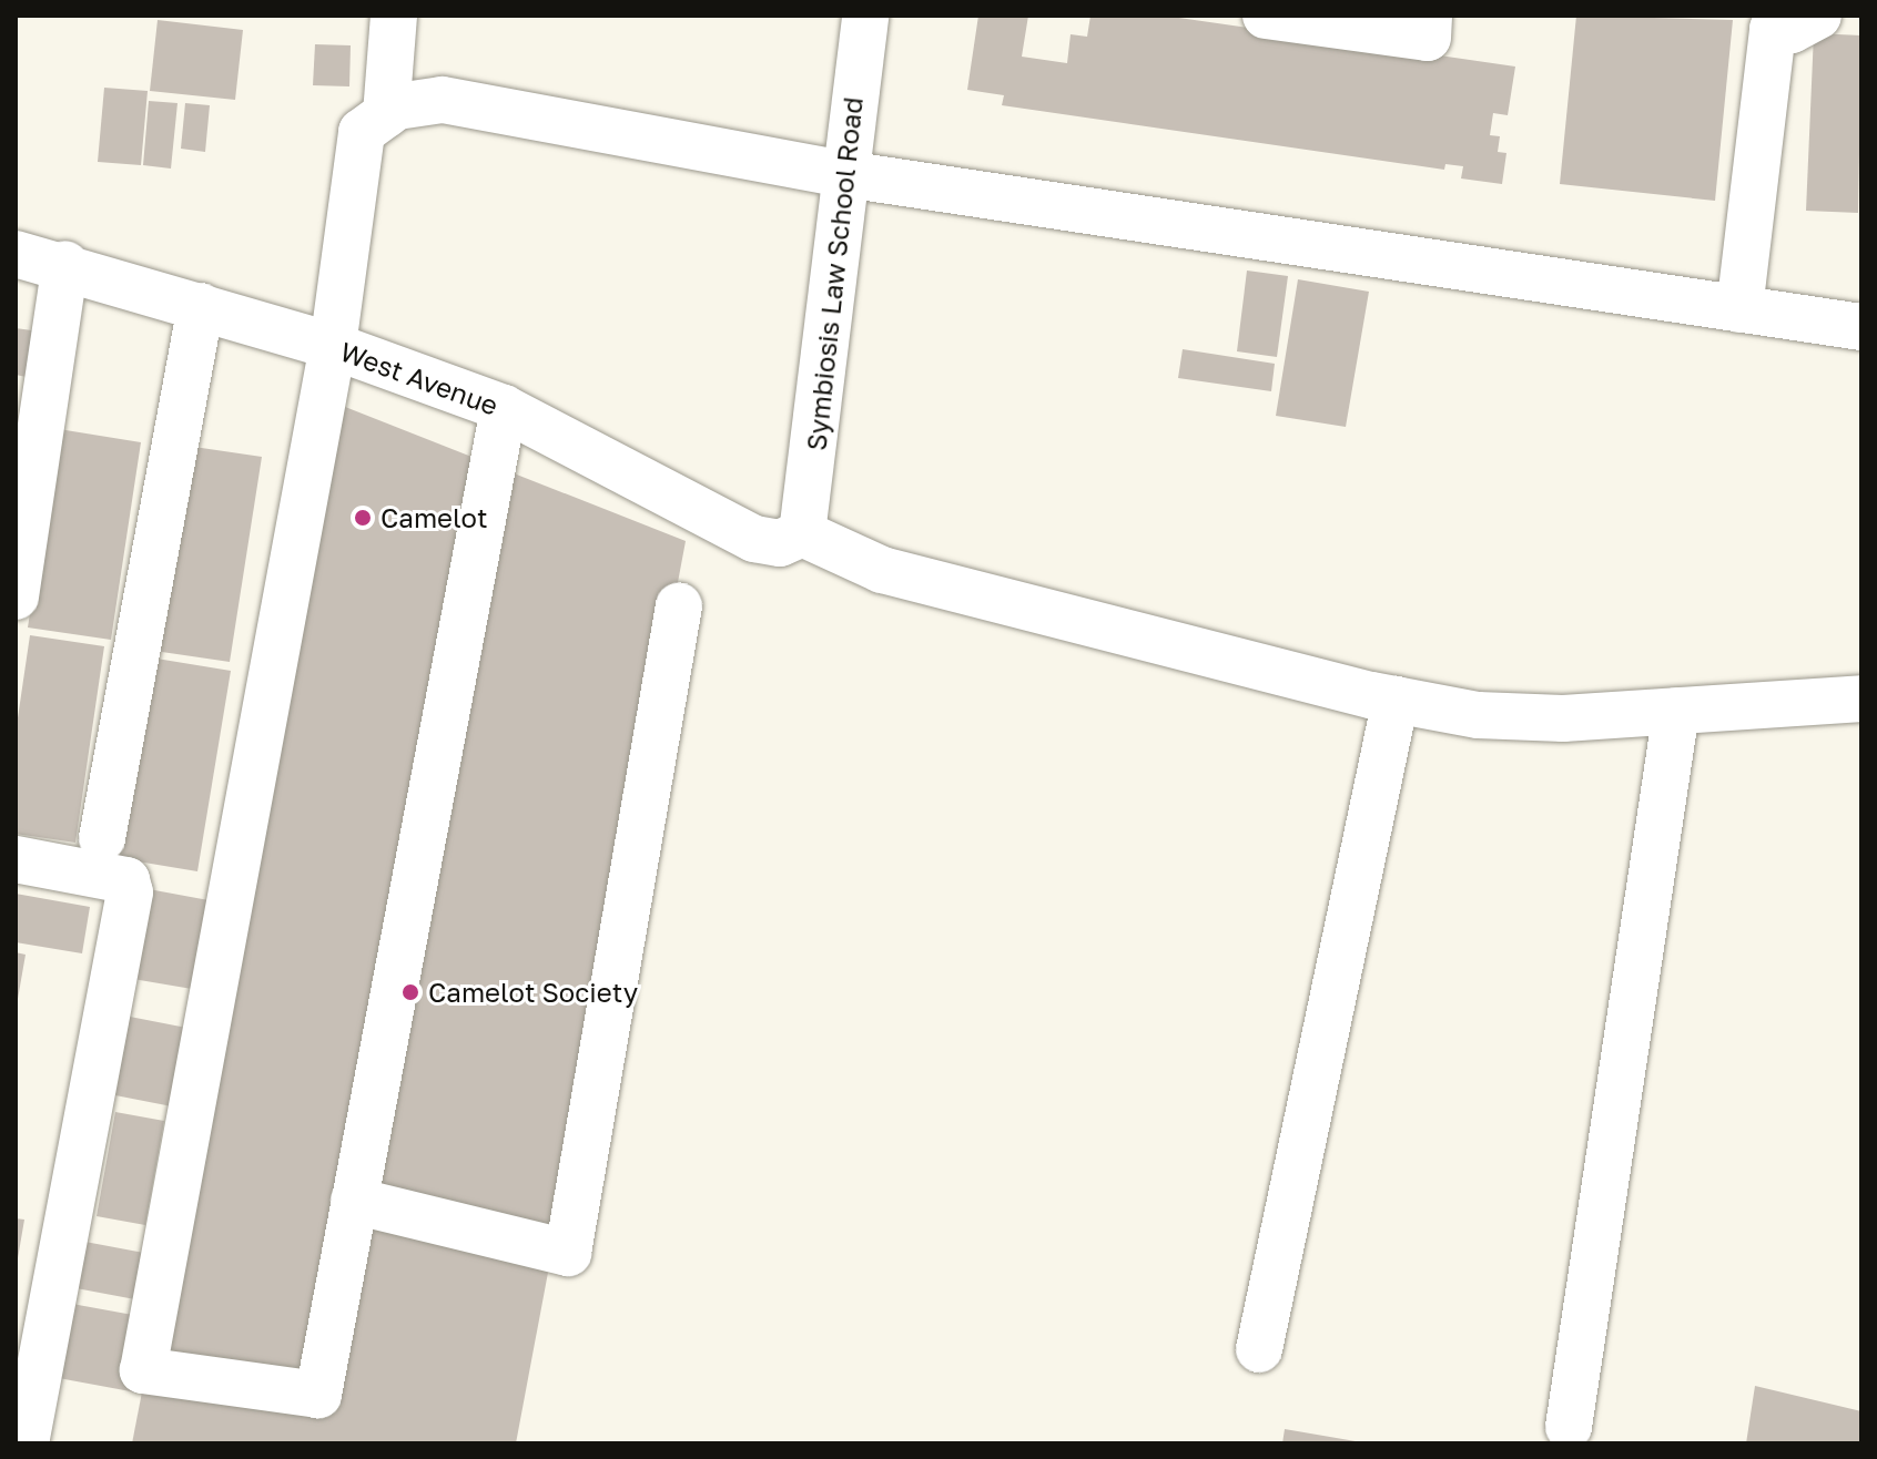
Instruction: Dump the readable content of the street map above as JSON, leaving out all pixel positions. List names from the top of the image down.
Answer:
{
  "streets": {
    "street": ["Symbiosis Law School Road", "West Avenue"]
  },
  "crossings": [
    ["Symbiosis Law School Road", "West Avenue"]
  ],
  "places": ["Camelot", "Camelot Society"]
}
